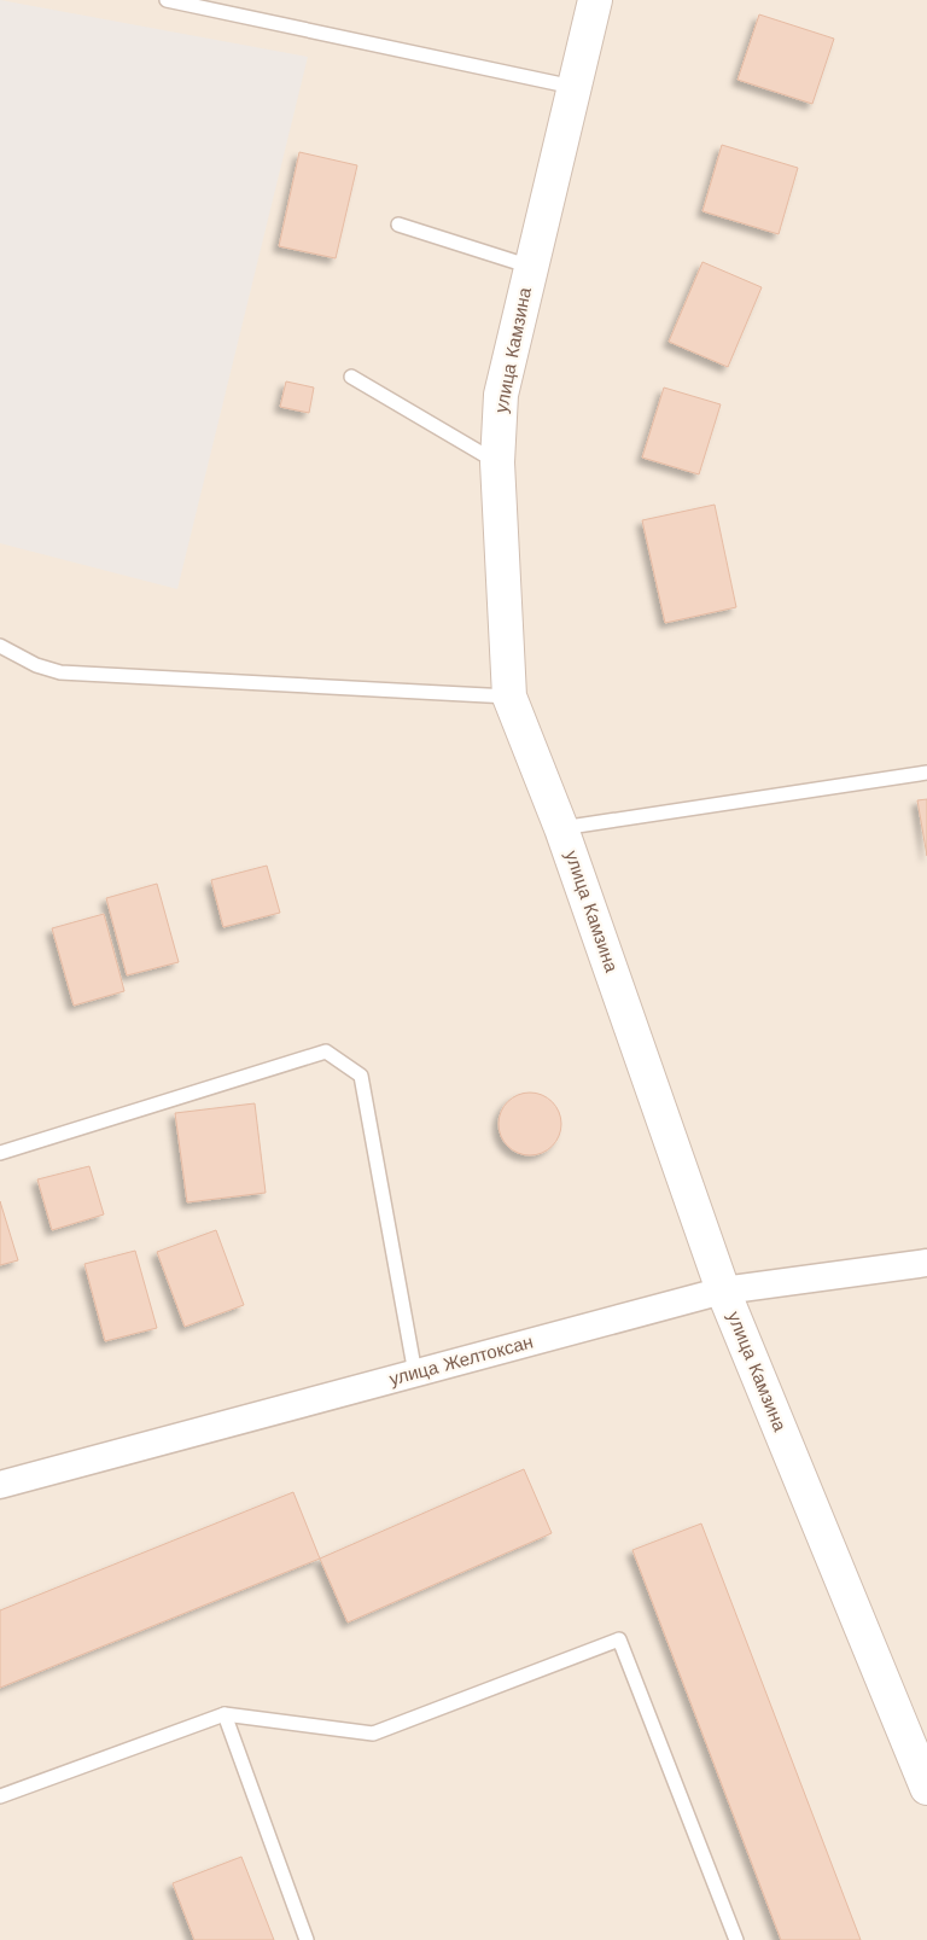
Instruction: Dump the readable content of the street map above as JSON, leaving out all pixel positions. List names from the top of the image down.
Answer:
{
  "streets": {
    "street": ["улица Камзина", "улица Желтоксан"]
  },
  "crossings": [
    ["улица Камзина", "улица Желтоксан"]
  ]
}
